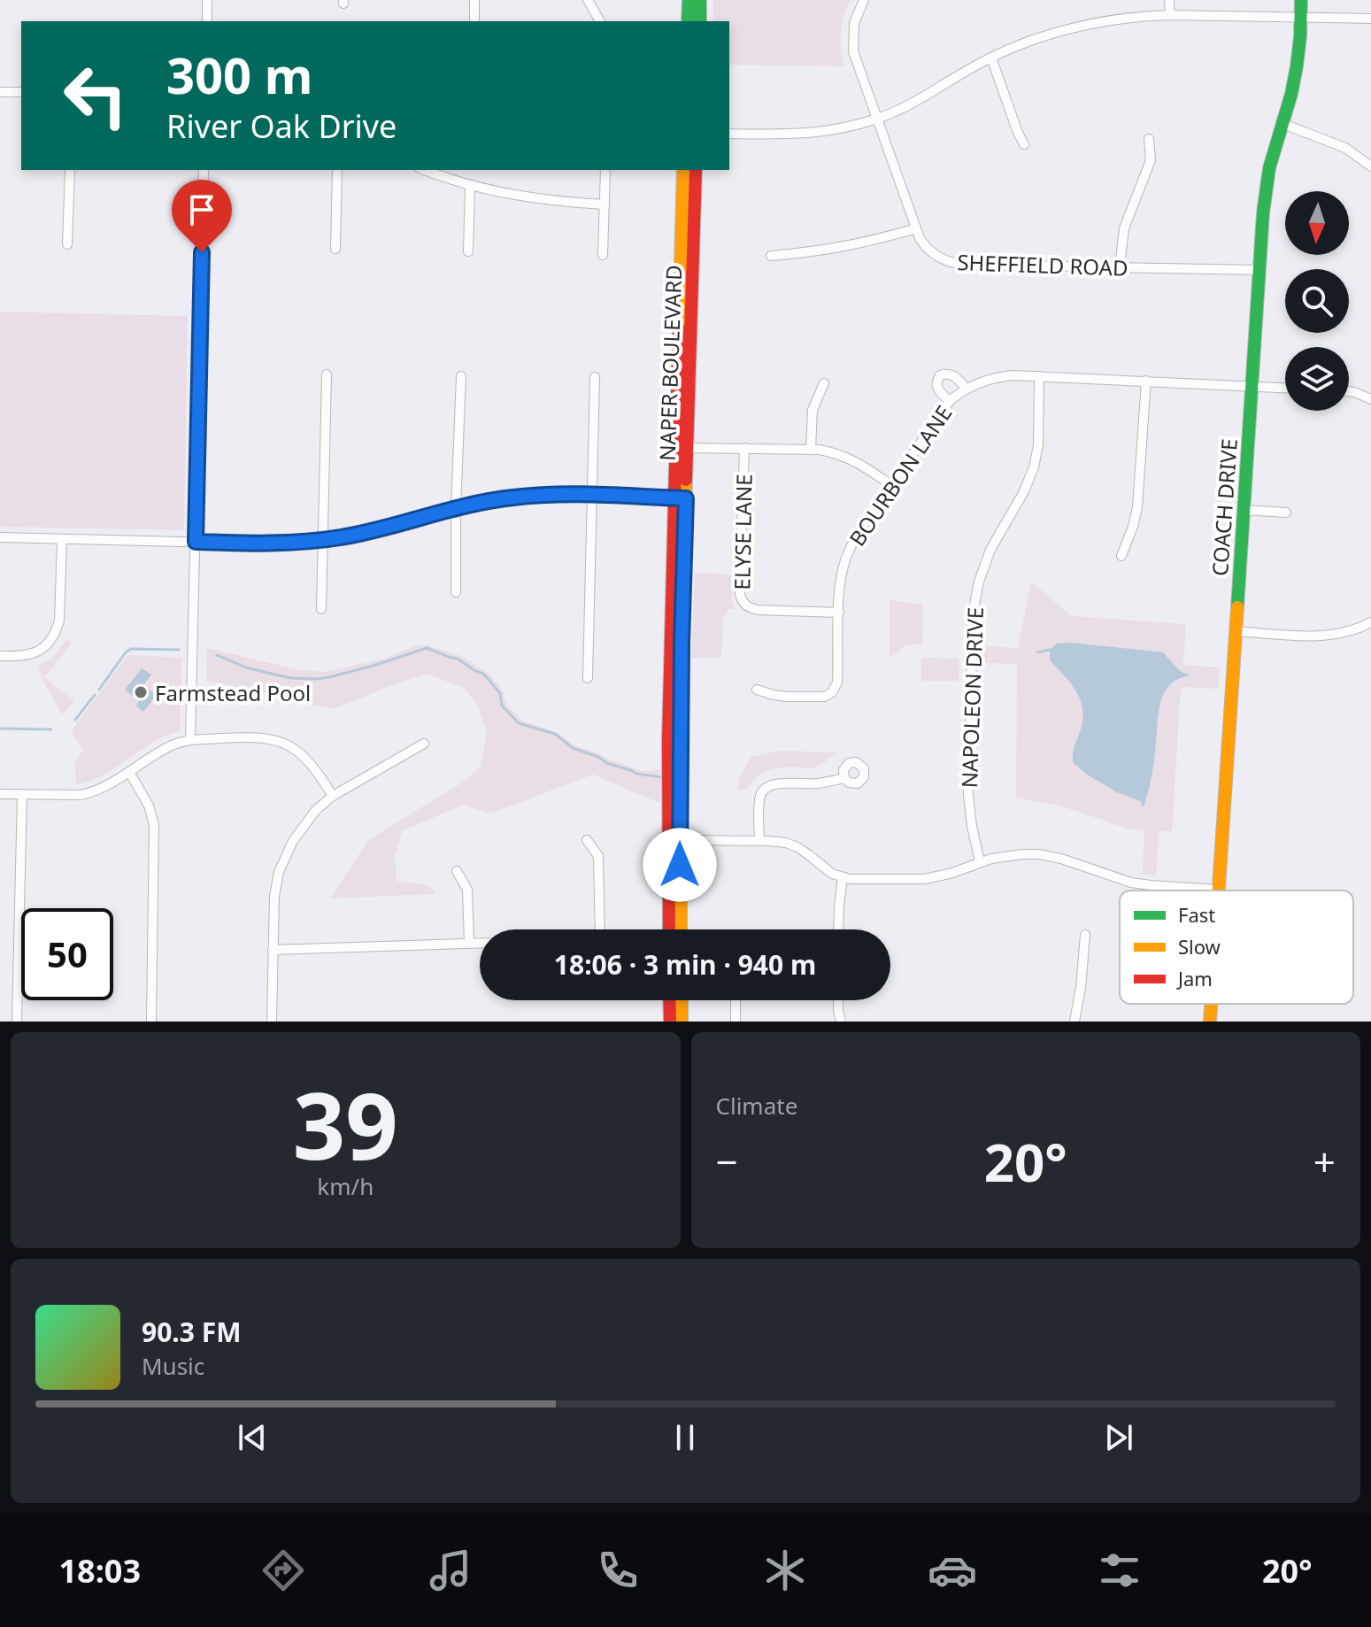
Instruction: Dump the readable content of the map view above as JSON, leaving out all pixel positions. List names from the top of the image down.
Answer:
{
  "streets": {
    "main road": ["NAPER BOULEVARD", "COACH DRIVE"],
    "street": [
      "SHEFFIELD ROAD",
      "BOURBON LANE",
      "ELYSE LANE",
      "NAPOLEON DRIVE"
    ]
  },
  "crossings": [
    ["SHEFFIELD ROAD", "COACH DRIVE"],
    ["BOURBON LANE", "COACH DRIVE"],
    ["BOURBON LANE", "ELYSE LANE"],
    ["BOURBON LANE", "NAPOLEON DRIVE"]
  ],
  "places": ["Farmstead Pool"],
  "legend": ["Fast", "Slow", "Jam"],
  "north": "bottom",
  "page": {
    "turn": ["300 m", "River Oak Drive"],
    "limit": "50",
    "trip": "18:06 · 3 min · 940 m",
    "tile": [
      ["39", "km/h"],
      "Climate"
    ],
    "heat": ["−", "20°", "+"],
    "song": ["90.3 FM", "Music"],
    "tabs": ["18:03", "20°"]
  }
}
